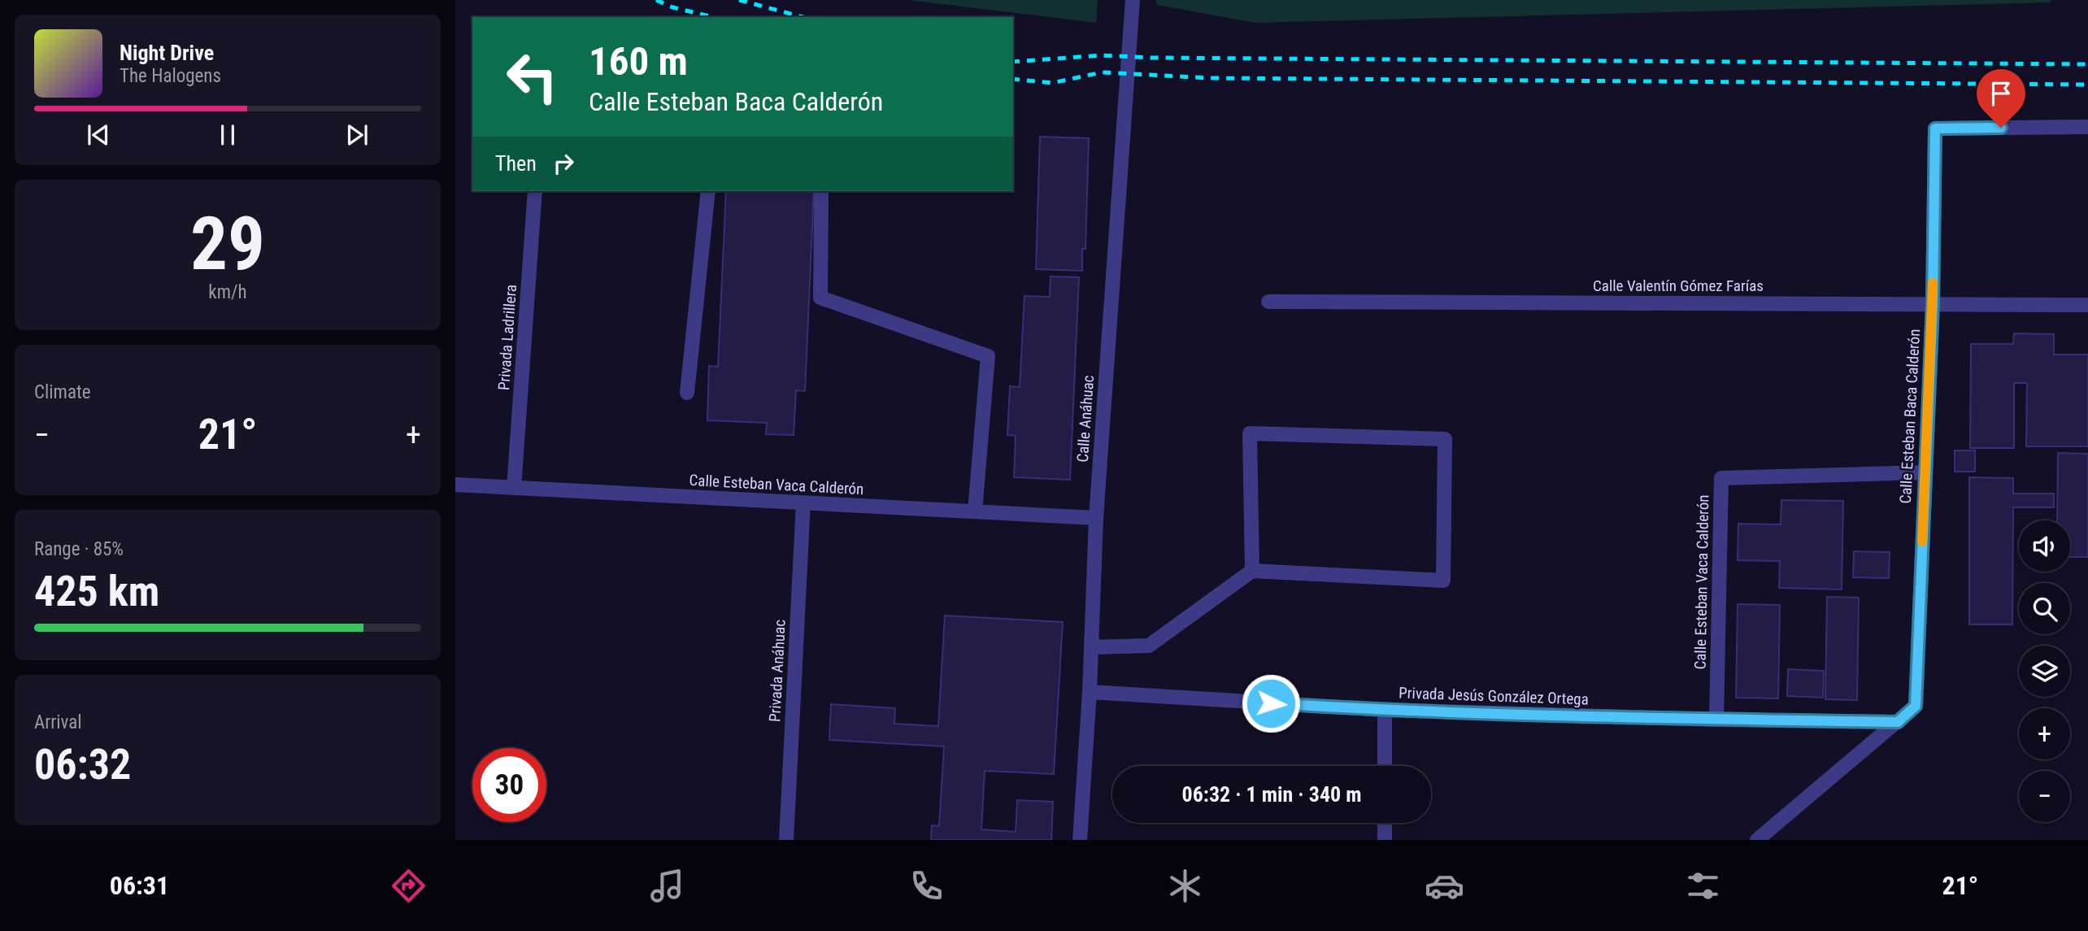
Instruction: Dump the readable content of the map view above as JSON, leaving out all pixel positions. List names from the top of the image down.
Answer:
{
  "streets": {
    "street": [
      "Calle Valentín Gómez Farías",
      "Privada Ladrillera",
      "Calle Esteban Baca Calderón",
      "Calle Anáhuac",
      "Calle Esteban Vaca Calderón",
      "Privada Anáhuac",
      "Privada Jesús González Ortega"
    ]
  },
  "crossings": [
    ["Calle Valentín Gómez Farías", "Calle Esteban Baca Calderón"],
    ["Privada Ladrillera", "Calle Esteban Vaca Calderón"],
    ["Calle Esteban Baca Calderón", "Calle Esteban Vaca Calderón"],
    ["Calle Esteban Baca Calderón", "Privada Jesús González Ortega"],
    ["Calle Anáhuac", "Calle Esteban Vaca Calderón"],
    ["Calle Anáhuac", "Privada Jesús González Ortega"],
    ["Calle Esteban Vaca Calderón", "Privada Anáhuac"],
    ["Calle Esteban Vaca Calderón", "Privada Jesús González Ortega"]
  ],
  "page": {
    "turn": ["160 m", "Calle Esteban Baca Calderón"],
    "song": ["Night Drive", "The Halogens"],
    "then": "Then",
    "tile": [
      ["29", "km/h"],
      "Climate",
      ["Range · 85%", "425 km"],
      ["Arrival", "06:32"]
    ],
    "heat": ["−", "21°", "+"],
    "map_buttons": ["+", "−"],
    "limit": "30",
    "trip": "06:32 · 1 min · 340 m",
    "tabs": ["06:31", "21°"]
  }
}
